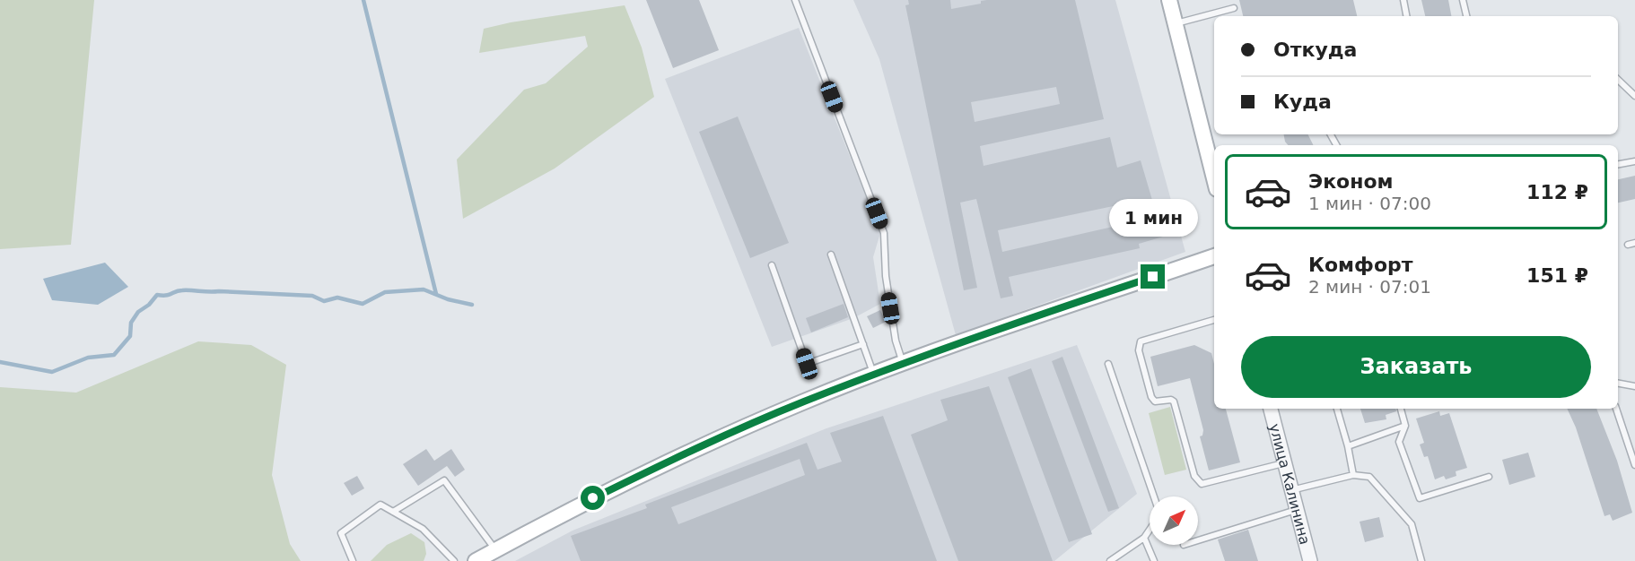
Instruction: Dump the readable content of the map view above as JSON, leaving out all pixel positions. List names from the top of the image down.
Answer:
{
  "streets": {
    "street": ["улица Калинина"]
  },
  "north": "top right",
  "page": {
    "banner": ["Откуда", "Куда"],
    "list": [
      {
        "name": "Эконом",
        "note": "1 мин · 07:00",
        "value": "112 ₽"
      },
      {
        "name": "Комфорт",
        "note": "2 мин · 07:01",
        "value": "151 ₽"
      }
    ],
    "bubble": "1 мин",
    "buttons": "Заказать"
  }
}
